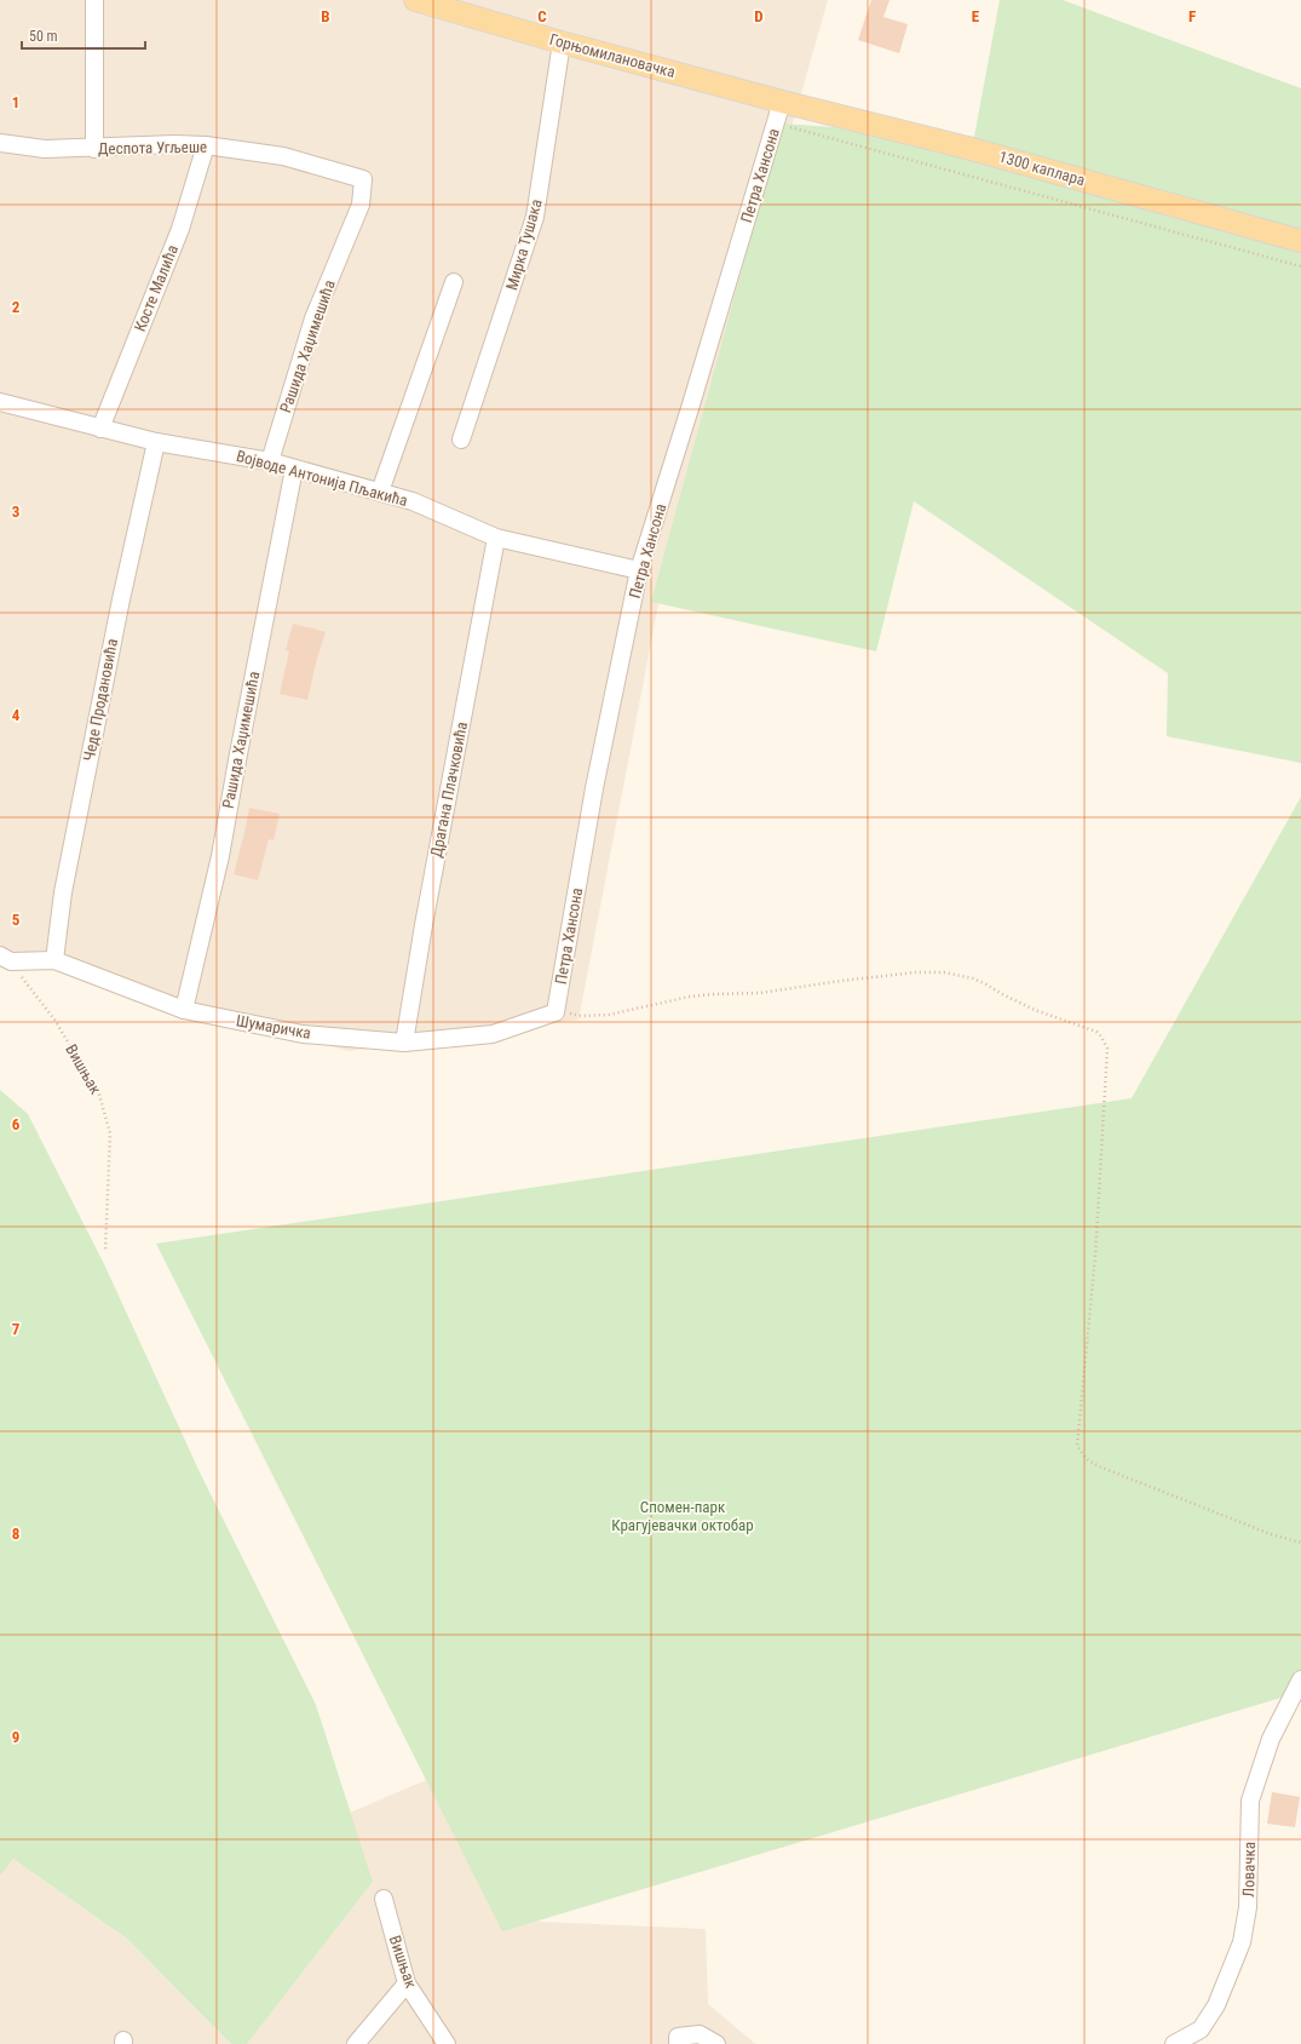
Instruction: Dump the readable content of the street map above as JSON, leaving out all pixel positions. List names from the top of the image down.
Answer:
{
  "streets": {
    "main road": ["Горњомилановачка", "1300 каплара"],
    "street": [
      "Деспота Угљеше",
      "Петра Хансона",
      "Мирка Тушака",
      "Косте Малића",
      "Рашида Хаџимешића",
      "Војводе Антонија Пљакића",
      "Чеде Продановића",
      "Драгана Плачковића",
      "Шумаричка",
      "Вишњак",
      "Ловачка"
    ]
  },
  "crossings": [
    ["Горњомилановачка", "1300 каплара"],
    ["Горњомилановачка", "Петра Хансона"],
    ["Горњомилановачка", "Мирка Тушака"],
    ["Деспота Угљеше", "Косте Малића"],
    ["Деспота Угљеше", "Рашида Хаџимешића"],
    ["1300 каплара", "Петра Хансона"],
    ["Петра Хансона", "Војводе Антонија Пљакића"],
    ["Петра Хансона", "Шумаричка"],
    ["Косте Малића", "Војводе Антонија Пљакића"],
    ["Рашида Хаџимешића", "Војводе Антонија Пљакића"],
    ["Рашида Хаџимешића", "Шумаричка"],
    ["Војводе Антонија Пљакића", "Чеде Продановића"],
    ["Војводе Антонија Пљакића", "Драгана Плачковића"],
    ["Чеде Продановића", "Шумаричка"],
    ["Драгана Плачковића", "Шумаричка"],
    ["Шумаричка", "Вишњак"]
  ],
  "parks": ["Спомен-парк Крагујевачки октобар"],
  "scale_bar": "50 m",
  "grid": {
    "columns": [
      "B",
      "C",
      "D",
      "E",
      "F"
    ],
    "rows": [
      "1",
      "2",
      "3",
      "4",
      "5",
      "6",
      "7",
      "8",
      "9"
    ]
  }
}
